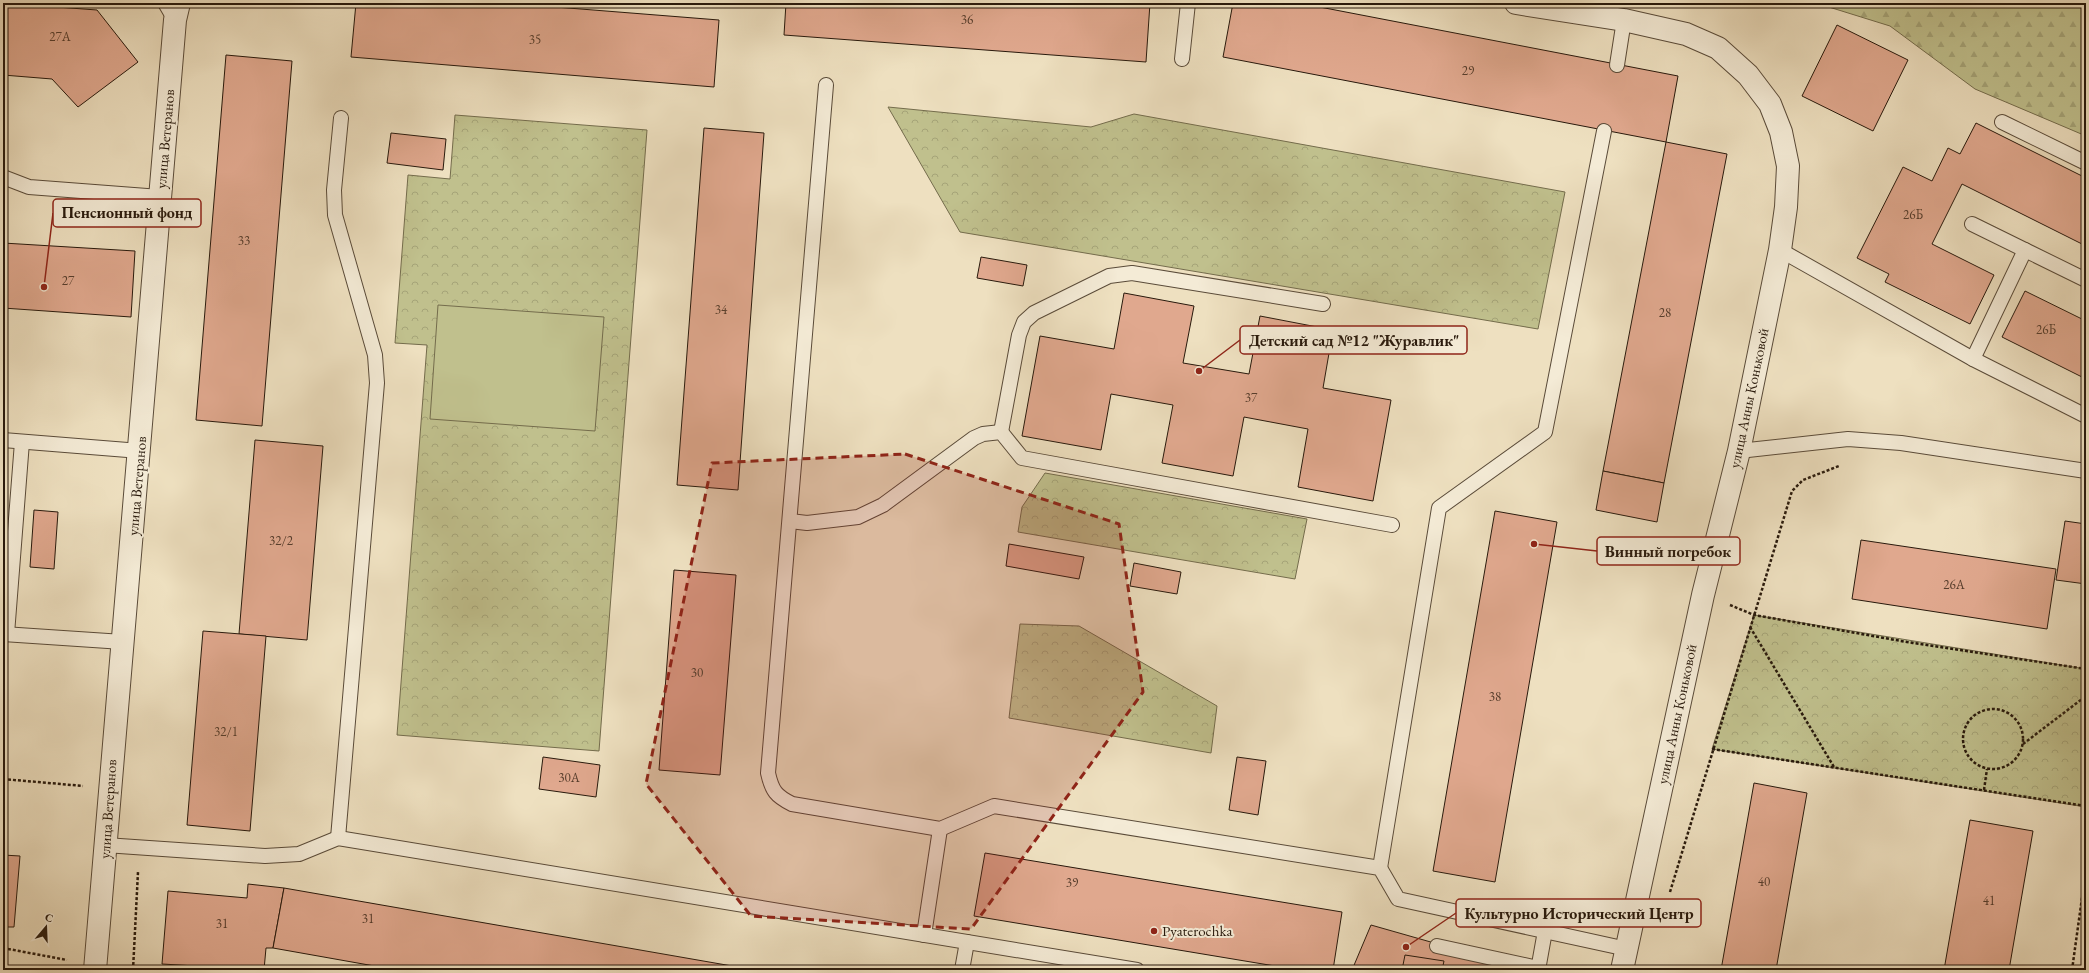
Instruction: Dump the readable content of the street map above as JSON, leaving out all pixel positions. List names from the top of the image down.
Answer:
{
  "streets": {
    "street": ["улица Ветеранов", "улица Анны Коньковой"]
  },
  "places": [
    "Пенсионный фонд",
    "Детский сад №12 \"Журавлик\"",
    "Винный погребок",
    "Pyaterochka",
    "Культурно Исторический Центр"
  ],
  "house_numbers": [
    "36",
    "27А",
    "35",
    "29",
    "26Б",
    "33",
    "27",
    "34",
    "28",
    "26Б",
    "37",
    "32/2",
    "26А",
    "30",
    "38",
    "32/1",
    "30А",
    "40",
    "39",
    "41",
    "31",
    "31"
  ],
  "north": "top"
}
